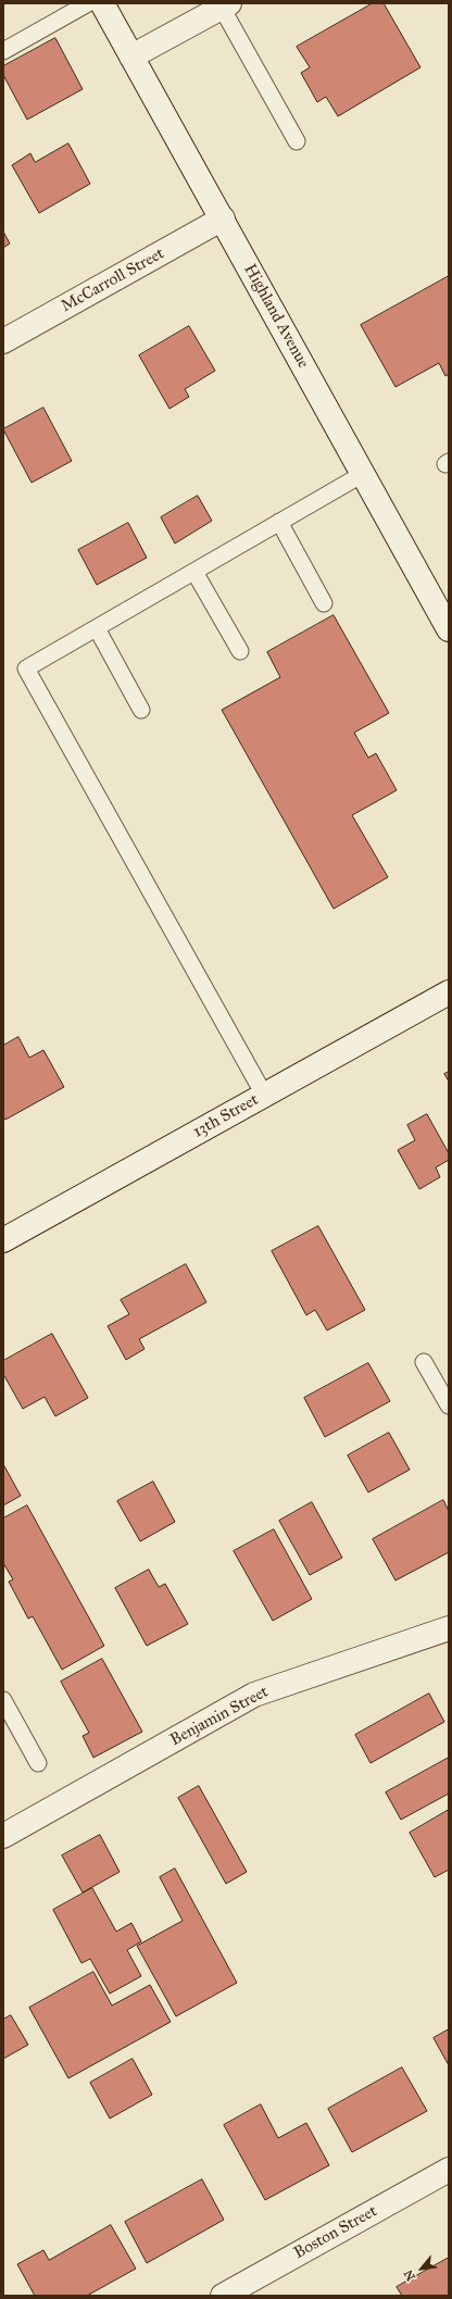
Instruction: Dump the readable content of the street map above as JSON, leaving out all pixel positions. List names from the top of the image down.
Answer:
{
  "streets": {
    "main road": [
      "McCarroll Street",
      "Highland Avenue",
      "13th Street",
      "Benjamin Street",
      "Boston Street"
    ]
  },
  "crossings": [
    ["McCarroll Street", "Highland Avenue"]
  ],
  "north": "bottom left"
}
